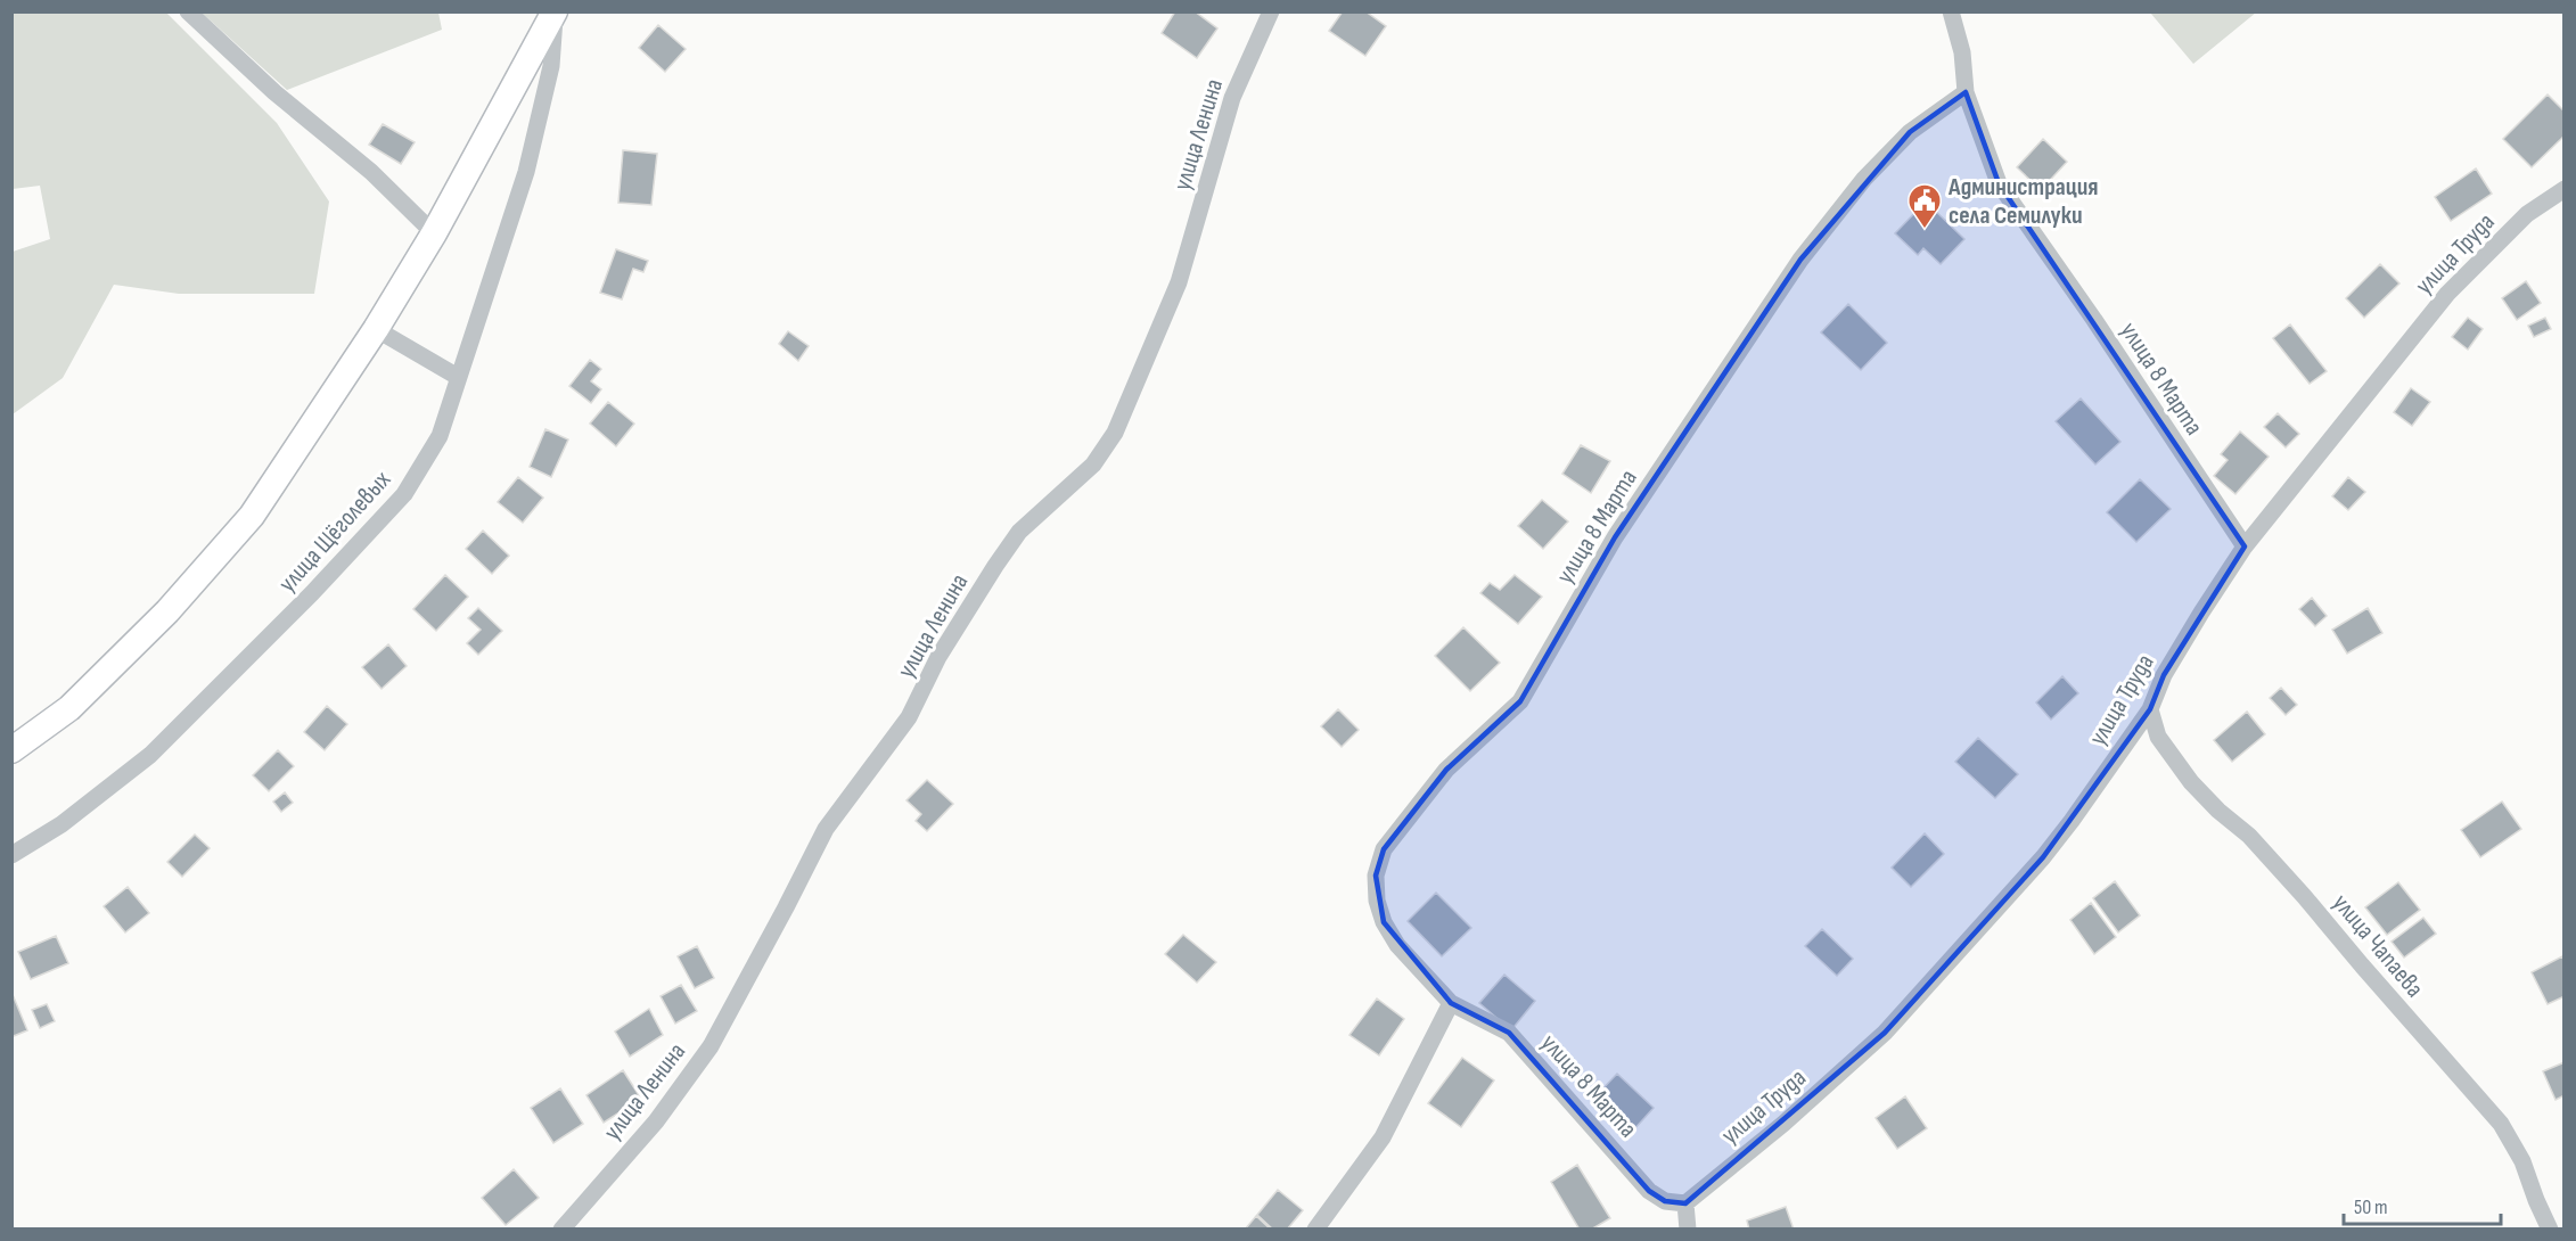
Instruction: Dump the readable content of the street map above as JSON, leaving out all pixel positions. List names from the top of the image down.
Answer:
{
  "streets": {
    "street": [
      "улица Ленина",
      "улица Труда",
      "улица 8 Марта",
      "улица Щёголевых",
      "улица Чапаева"
    ]
  },
  "crossings": [
    ["улица Труда", "улица 8 Марта"],
    ["улица Труда", "улица Чапаева"]
  ],
  "places": {
    "public building": ["Администрация села Семилуки"]
  },
  "scale_bar": "50 m"
}
